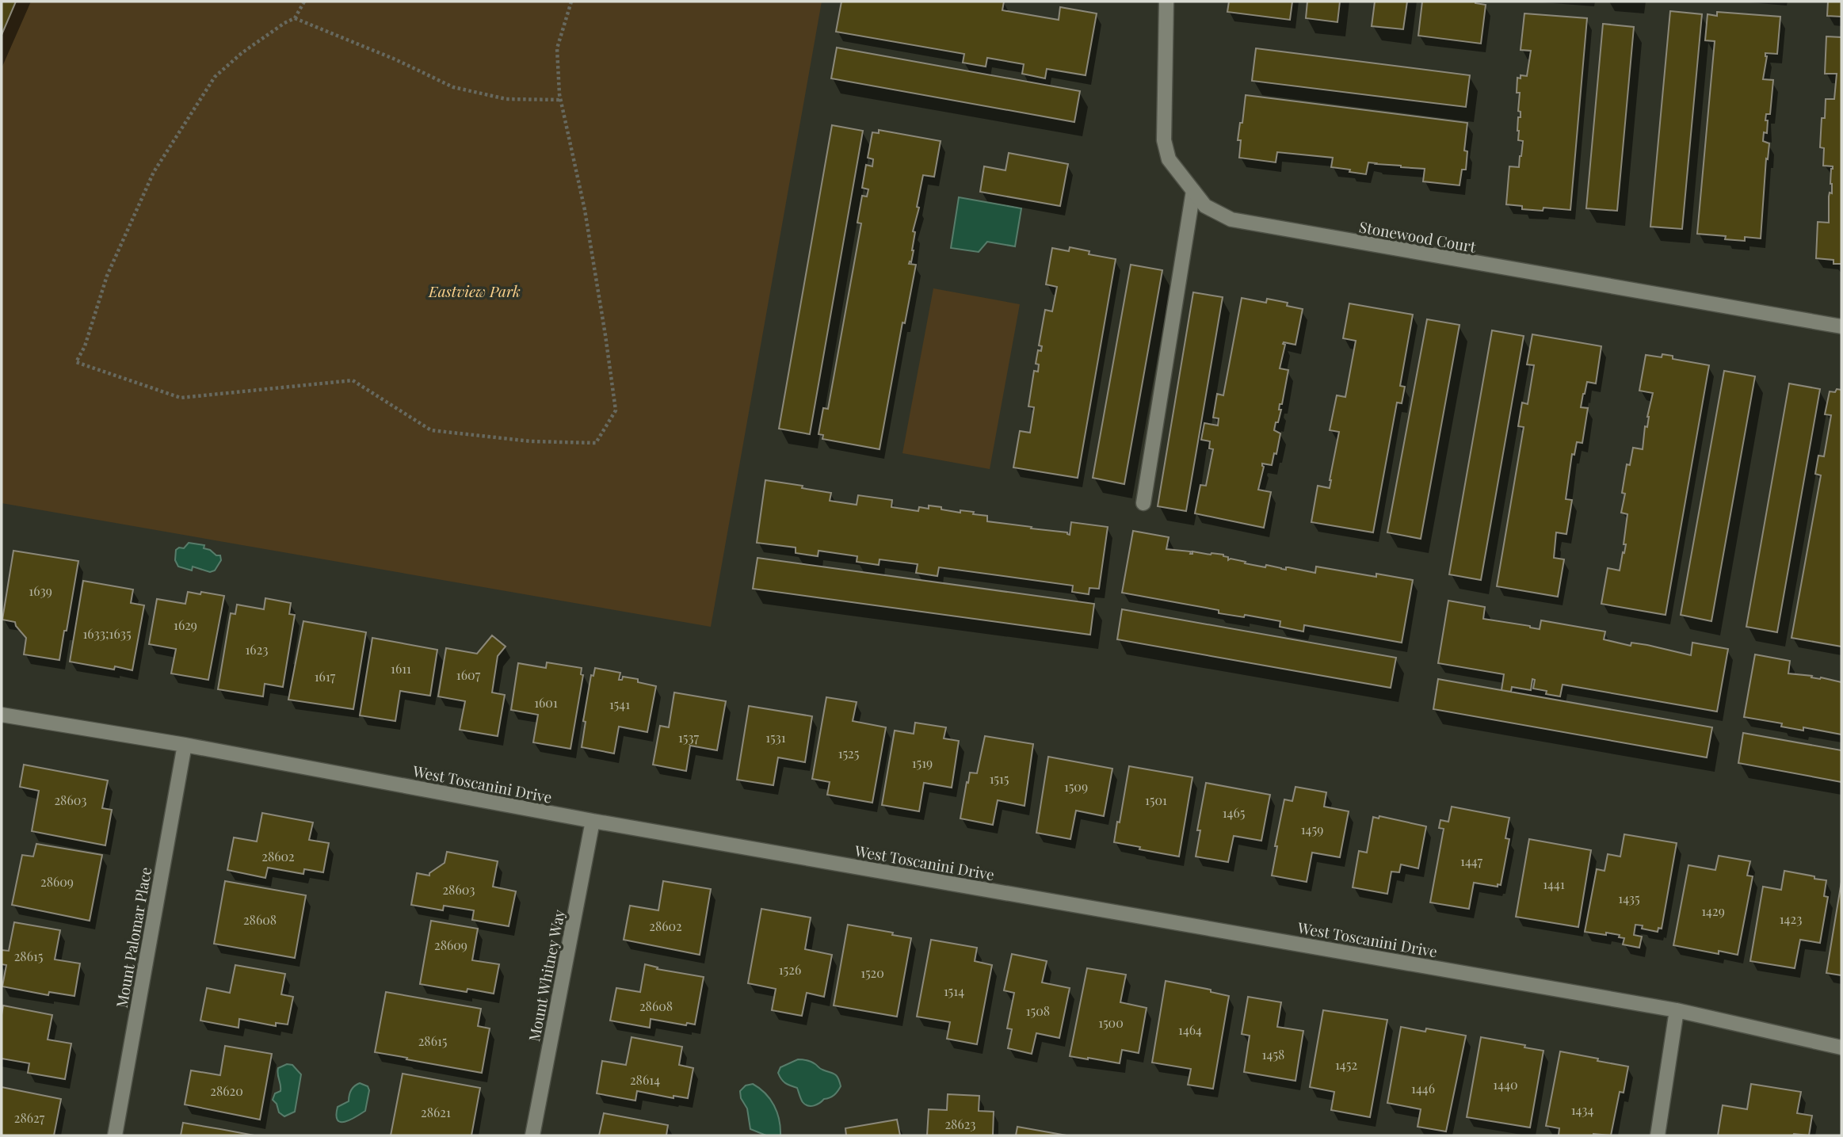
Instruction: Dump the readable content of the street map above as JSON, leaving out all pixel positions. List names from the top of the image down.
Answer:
{
  "streets": {
    "street": [
      "Stonewood Court",
      "West Toscanini Drive",
      "Mount Palomar Place",
      "Mount Whitney Way"
    ]
  },
  "crossings": [
    ["West Toscanini Drive", "Mount Palomar Place"],
    ["West Toscanini Drive", "Mount Whitney Way"]
  ],
  "parks": ["Eastview Park"],
  "house_numbers": [
    "1639",
    "1629",
    "1633;1635",
    "1623",
    "1611",
    "1607",
    "1617",
    "1601",
    "1541",
    "1537",
    "1531",
    "1525",
    "1519",
    "1515",
    "1509",
    "28603",
    "1501",
    "1465",
    "1459",
    "28602",
    "1447",
    "28609",
    "1441",
    "28603",
    "1435",
    "1429",
    "1423",
    "28608",
    "28602",
    "28609",
    "28615",
    "1526",
    "1520",
    "1514",
    "28608",
    "1508",
    "1500",
    "1464",
    "28615",
    "1458",
    "1452",
    "28614",
    "1440",
    "1446",
    "28620",
    "1434",
    "28621",
    "28627",
    "28623"
  ]
}
